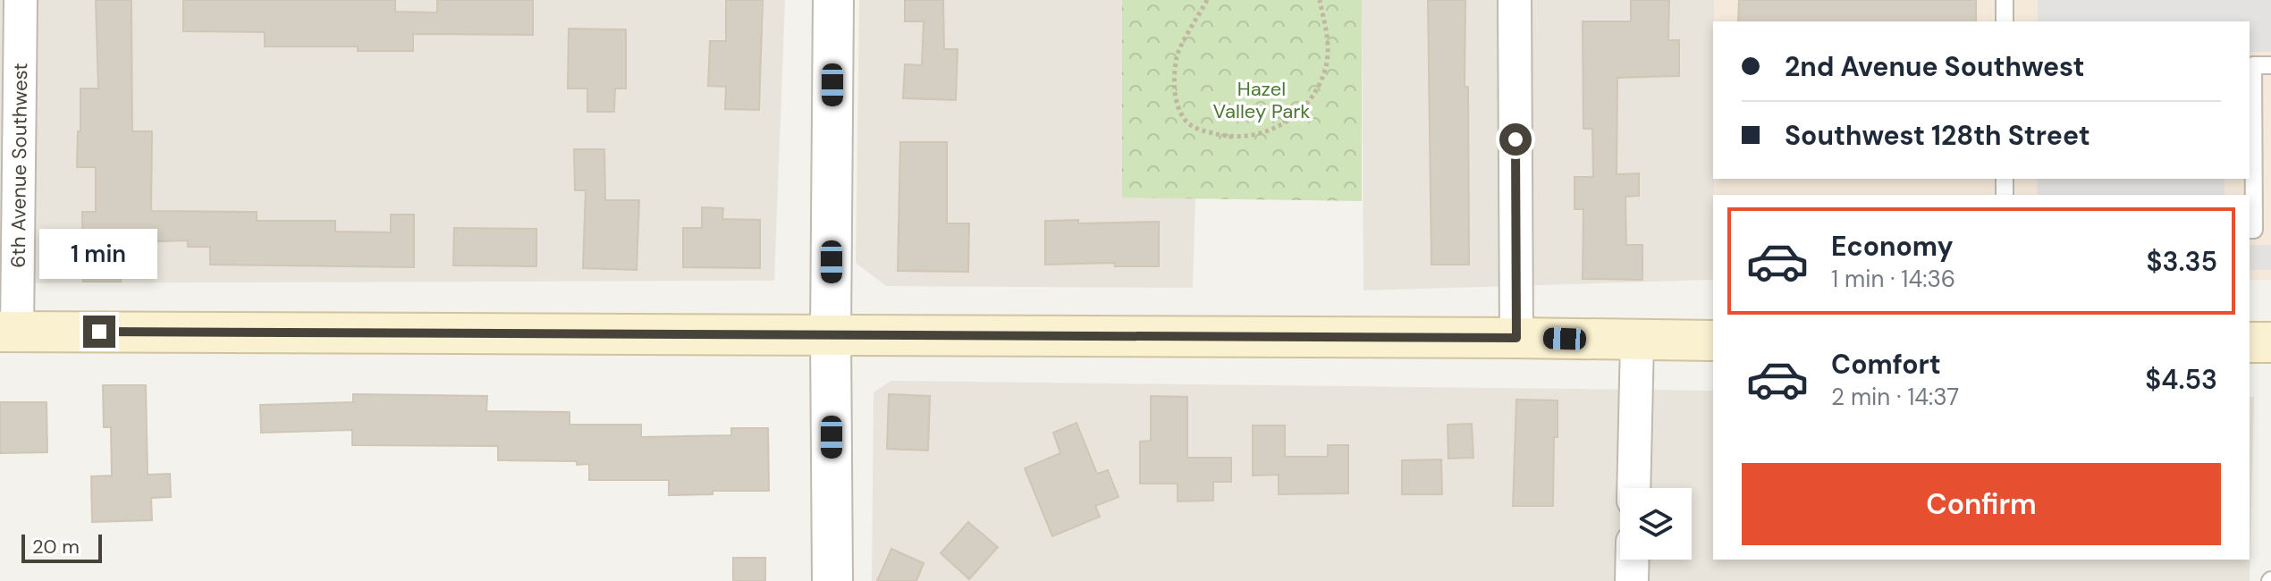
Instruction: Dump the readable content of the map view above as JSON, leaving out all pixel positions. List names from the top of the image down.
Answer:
{
  "streets": {
    "street": ["6th Avenue Southwest"]
  },
  "parks": ["Hazel Valley Park"],
  "scale_bar": "20 m",
  "page": {
    "banner": ["2nd Avenue Southwest", "Southwest 128th Street"],
    "list": [
      {
        "name": "Economy",
        "note": "1 min · 14:36",
        "value": "$3.35"
      },
      {
        "name": "Comfort",
        "note": "2 min · 14:37",
        "value": "$4.53"
      }
    ],
    "bubble": "1 min",
    "buttons": "Confirm",
    "scale": "20 m"
  }
}
